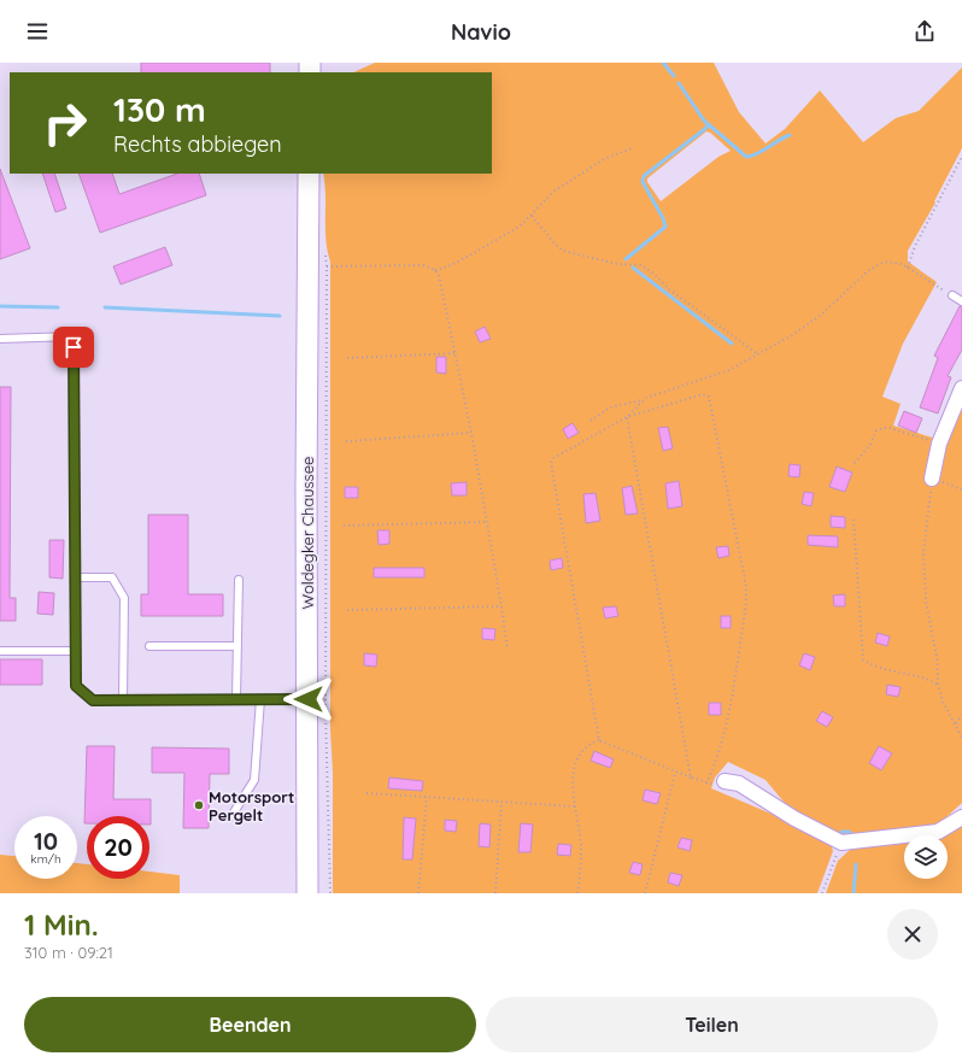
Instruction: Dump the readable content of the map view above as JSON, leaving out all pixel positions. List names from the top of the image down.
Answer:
{
  "streets": {
    "main road": ["Woldegker Chaussee"]
  },
  "places": ["Motorsport Pergelt"],
  "page": {
    "header": "Navio",
    "turn": ["130 m", "Rechts abbiegen"],
    "speed": "10 km/h",
    "limit": "20",
    "heading": ["1 Min.", "310 m · 09:21"],
    "buttons": ["Beenden", "Teilen"]
  }
}
